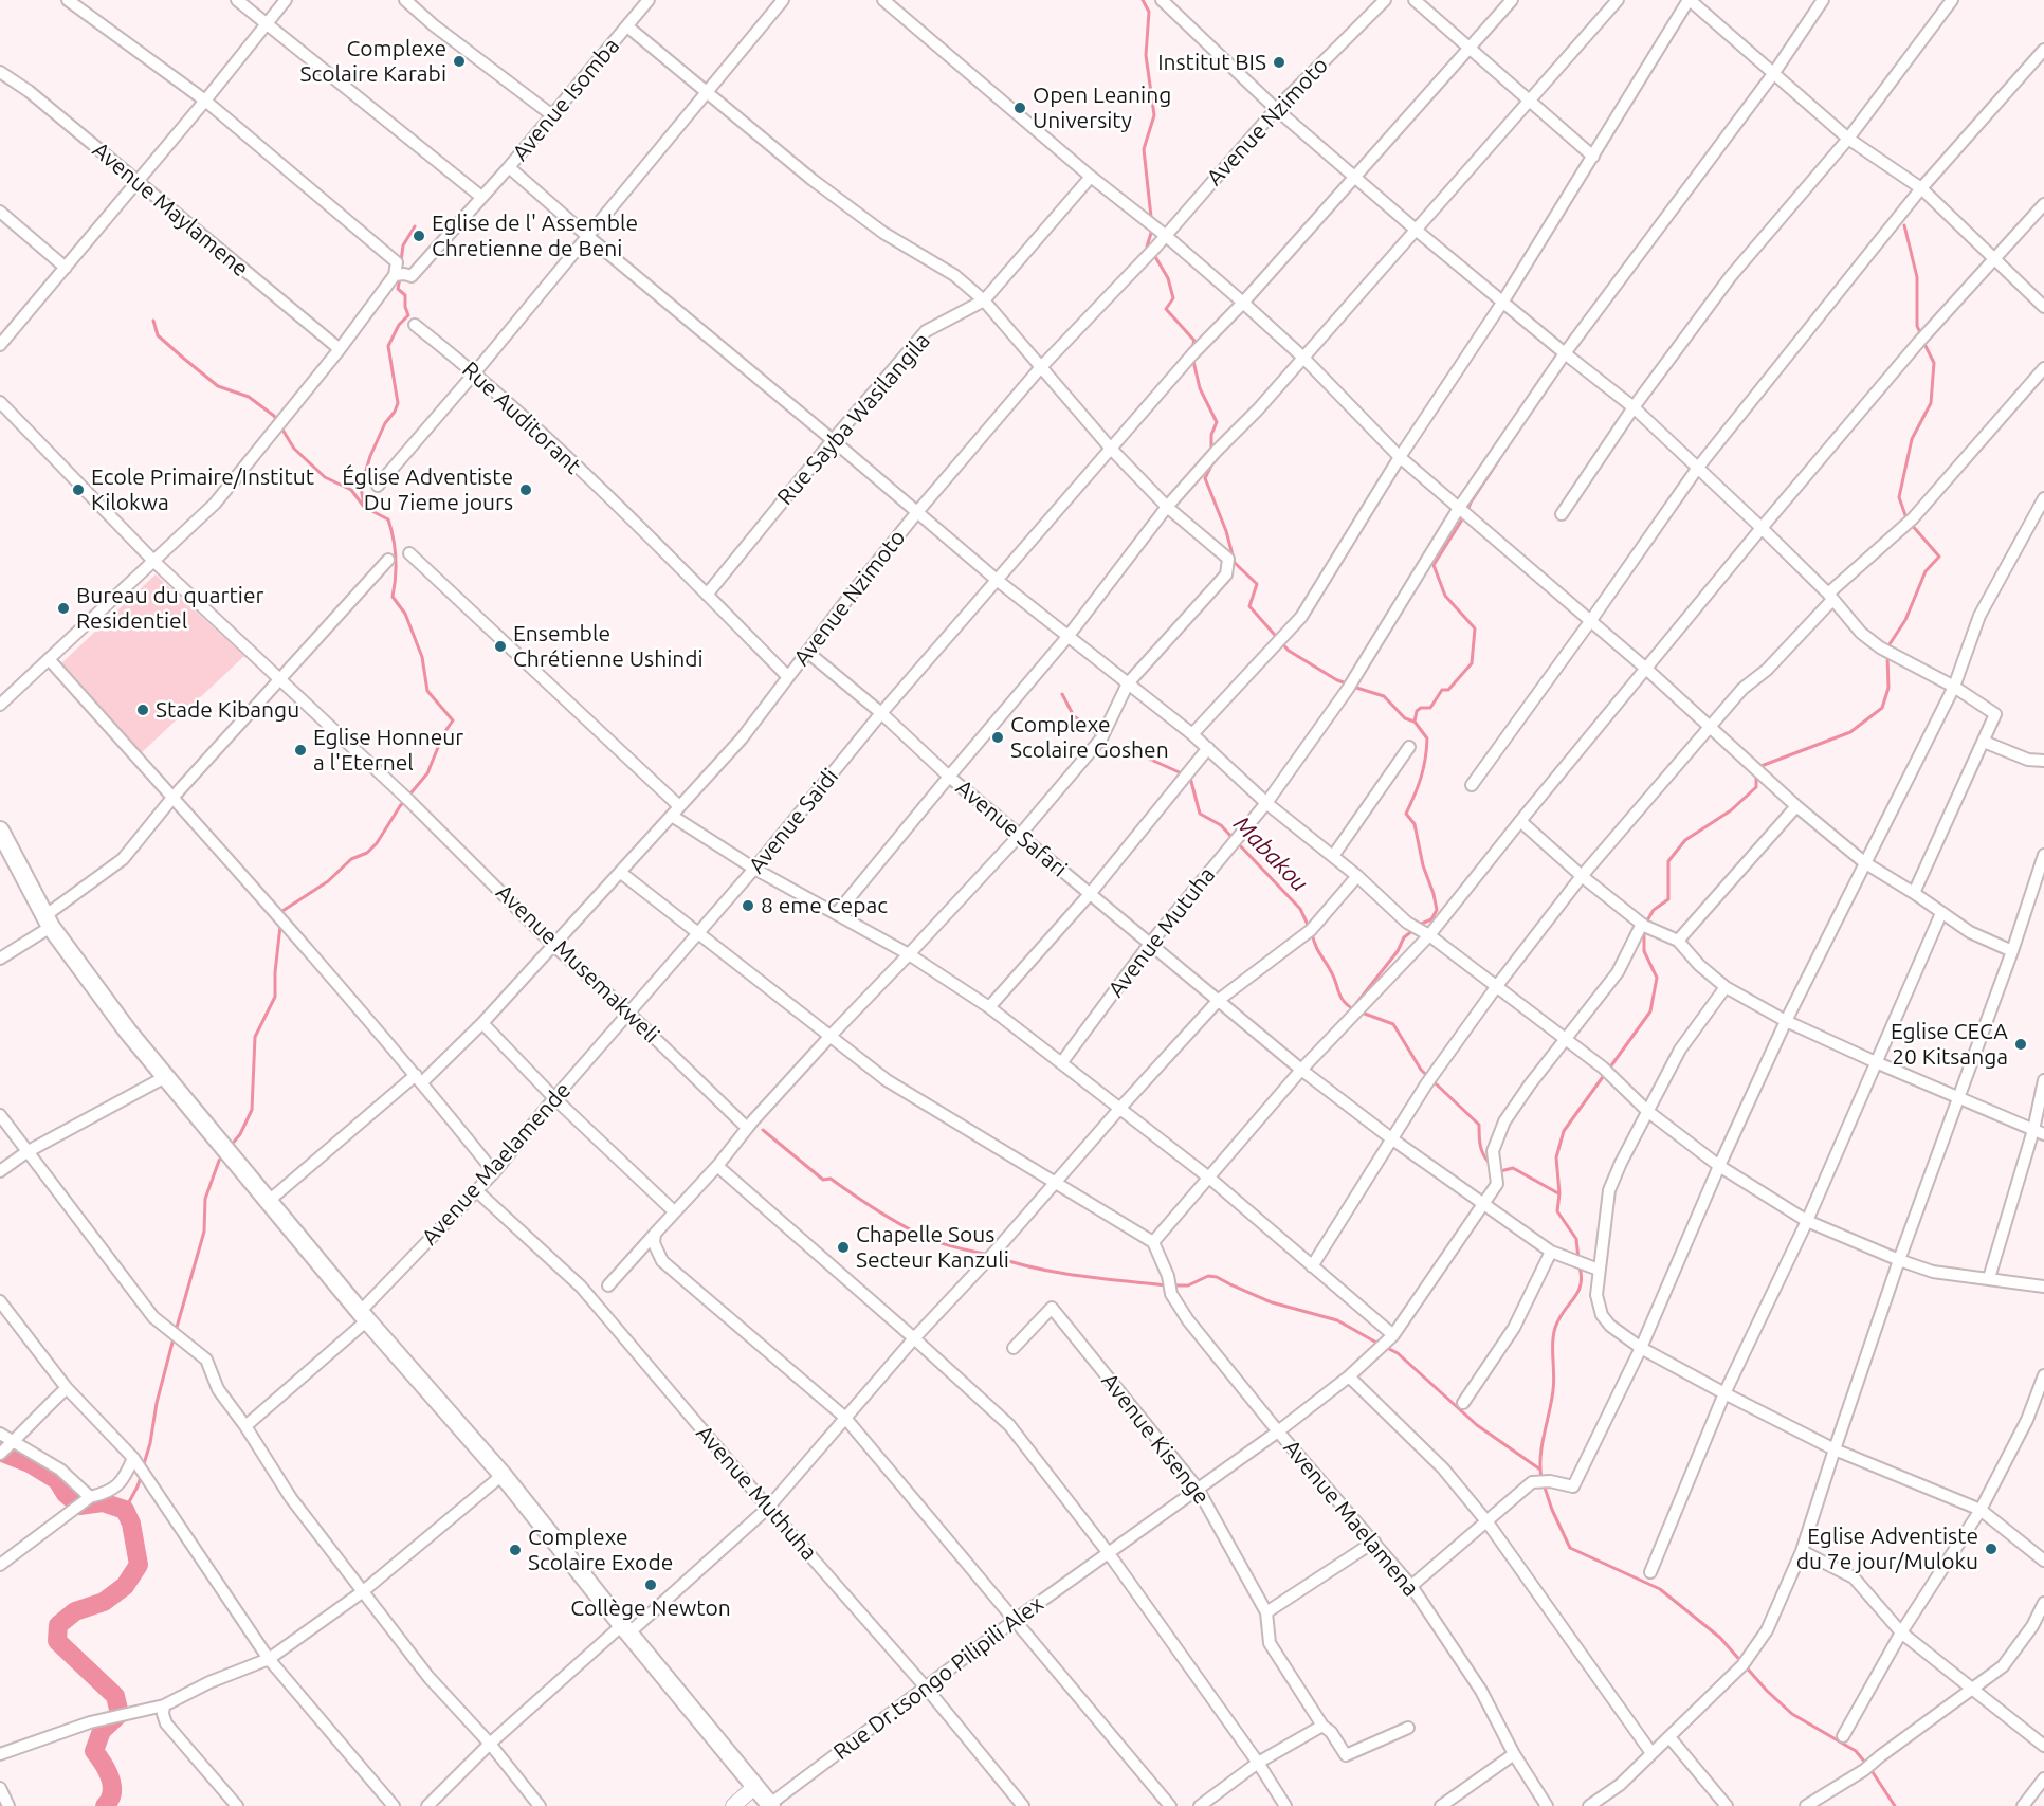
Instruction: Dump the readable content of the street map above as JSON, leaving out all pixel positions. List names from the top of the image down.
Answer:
{
  "streets": {
    "street": [
      "Avenue Isomba",
      "Avenue Nzimoto",
      "Avenue Maylamene",
      "Rue Auditorant",
      "Rue Sayba Wasilangila",
      "Avenue Saidi",
      "Avenue Safari",
      "Avenue Mutuha",
      "Avenue Musemakweli",
      "Avenue Maelamende",
      "Avenue Kisenge",
      "Avenue Muthuha",
      "Avenue Maelamena",
      "Rue Dr.tsongo Pilipili Alex"
    ]
  },
  "crossings": [
    ["Avenue Nzimoto", "Avenue Safari"],
    ["Avenue Nzimoto", "Avenue Musemakweli"],
    ["Rue Auditorant", "Rue Sayba Wasilangila"],
    ["Avenue Saidi", "Avenue Safari"],
    ["Avenue Saidi", "Avenue Musemakweli"],
    ["Avenue Saidi", "Avenue Maelamende"],
    ["Avenue Safari", "Avenue Mutuha"],
    ["Avenue Safari", "Rue Dr.tsongo Pilipili Alex"],
    ["Avenue Musemakweli", "Avenue Maelamende"],
    ["Avenue Maelamende", "Avenue Muthuha"],
    ["Avenue Kisenge", "Rue Dr.tsongo Pilipili Alex"],
    ["Avenue Muthuha", "Rue Dr.tsongo Pilipili Alex"],
    ["Avenue Maelamena", "Rue Dr.tsongo Pilipili Alex"]
  ],
  "water": ["Mabakou"],
  "places": [
    "Complexe Scolaire Karabi",
    "Institut BIS",
    "Open Leaning University",
    "Eglise de l' Assemble Chretienne de Beni",
    "Ecole Primaire/Institut Kilokwa",
    "Église Adventiste Du 7ieme jours",
    "Bureau du quartier Residentiel",
    "Ensemble Chrétienne Ushindi",
    "Stade Kibangu",
    "Complexe Scolaire Goshen",
    "Eglise Honneur a l'Eternel",
    "8 eme Cepac",
    "Eglise CECA 20 Kitsanga",
    "Chapelle Sous Secteur Kanzuli",
    "Eglise Adventiste du 7e jour/Muloku",
    "Complexe Scolaire Exode",
    "Collège Newton"
  ]
}
